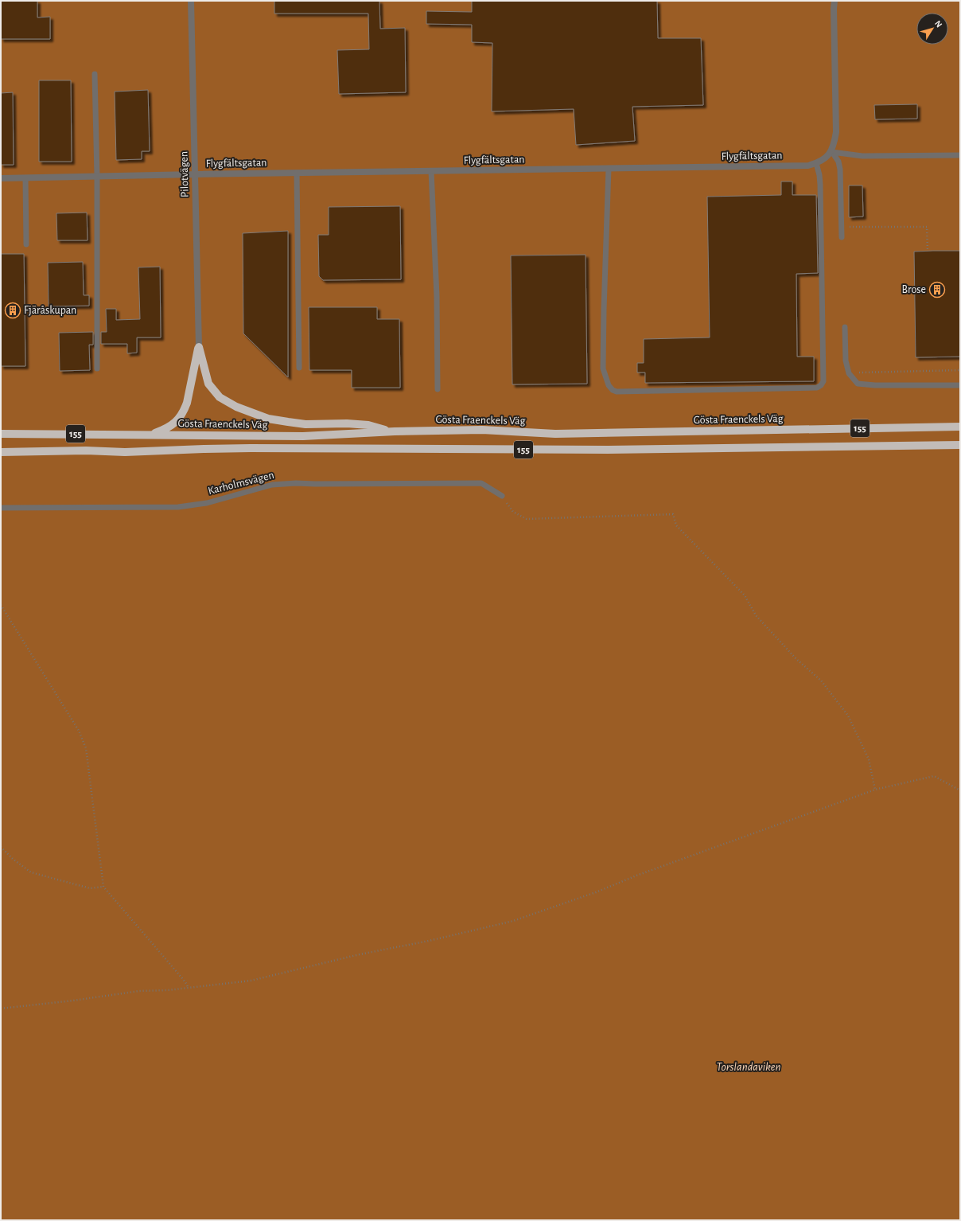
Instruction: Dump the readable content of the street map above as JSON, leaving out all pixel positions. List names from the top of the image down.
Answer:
{
  "streets": {
    "main road": ["Gösta Fraenckels Väg", "155"],
    "street": ["Flygfältsgatan", "Pilotvägen"],
    "lane": ["Karholmsvägen"]
  },
  "crossings": [
    ["Flygfältsgatan", "Pilotvägen"]
  ],
  "water": ["Torslandaviken"],
  "places": {
    "building": ["Brose", "Fjäråskupan"]
  },
  "north": "top right"
}
